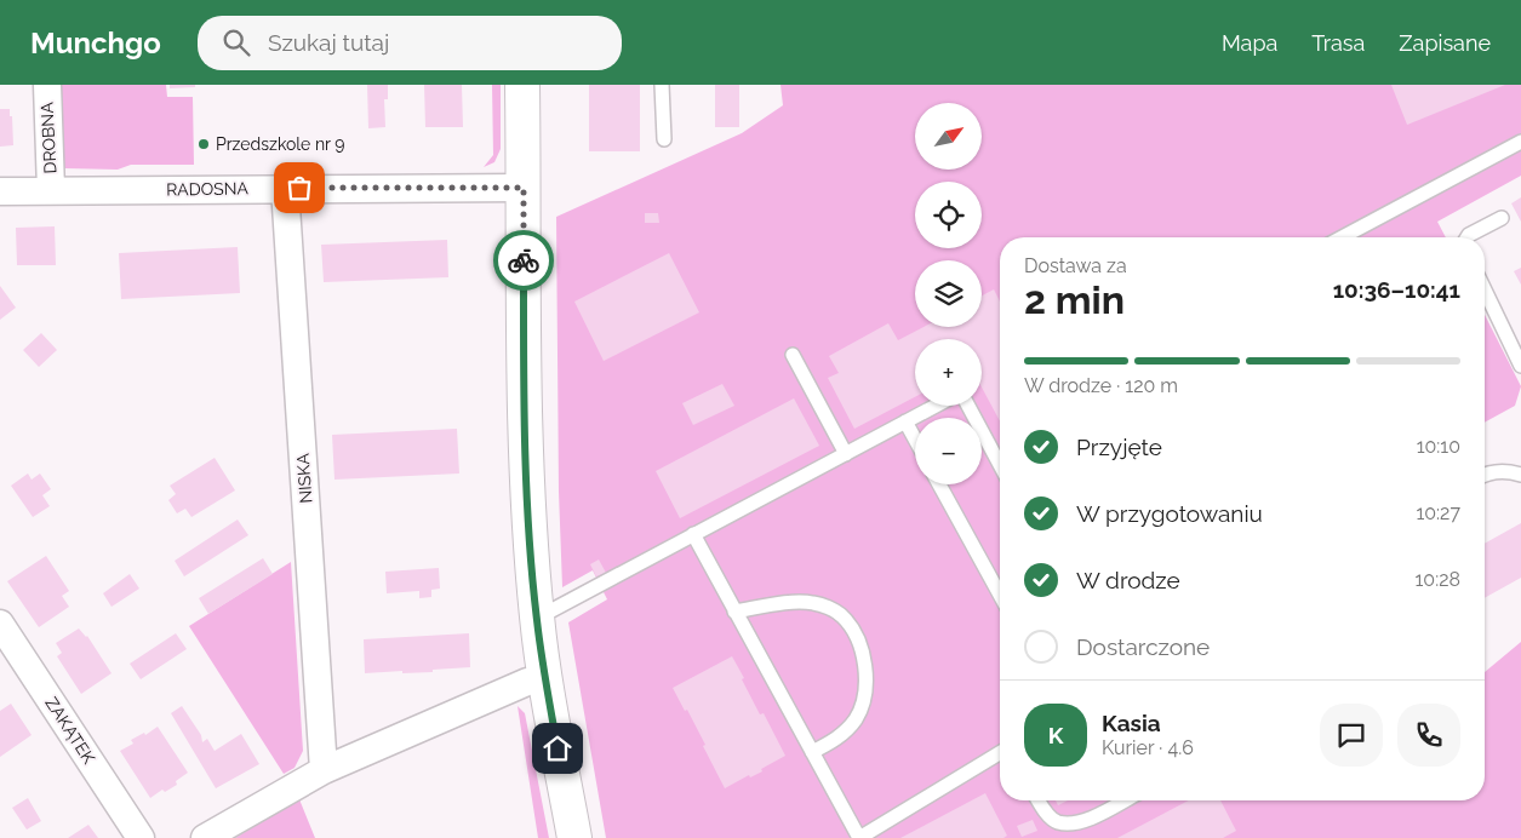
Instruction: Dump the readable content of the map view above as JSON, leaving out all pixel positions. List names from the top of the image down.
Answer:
{
  "streets": {
    "street": [
      "DROBNA",
      "RADOSNA",
      "NISKA",
      "ZAKĄTEK"
    ]
  },
  "crossings": [
    ["DROBNA", "RADOSNA"],
    ["RADOSNA", "NISKA"]
  ],
  "places": ["Przedszkole nr 9"],
  "north": "top right",
  "page": {
    "header": "Munchgo",
    "search": "Szukaj tutaj",
    "nav": ["Mapa", "Trasa", "Zapisane"],
    "map_buttons": ["+", "−"],
    "heading": ["2 min", "Dostawa za", "10:36–10:41"],
    "panel": ["Kasia", "Kurier · 4.6"],
    "bar": "W drodze · 120 m",
    "list": [
      ["Przyjęte", "10:10"],
      ["W przygotowaniu", "10:27"],
      ["W drodze", "10:28"],
      "Dostarczone"
    ],
    "round": "K"
  }
}
